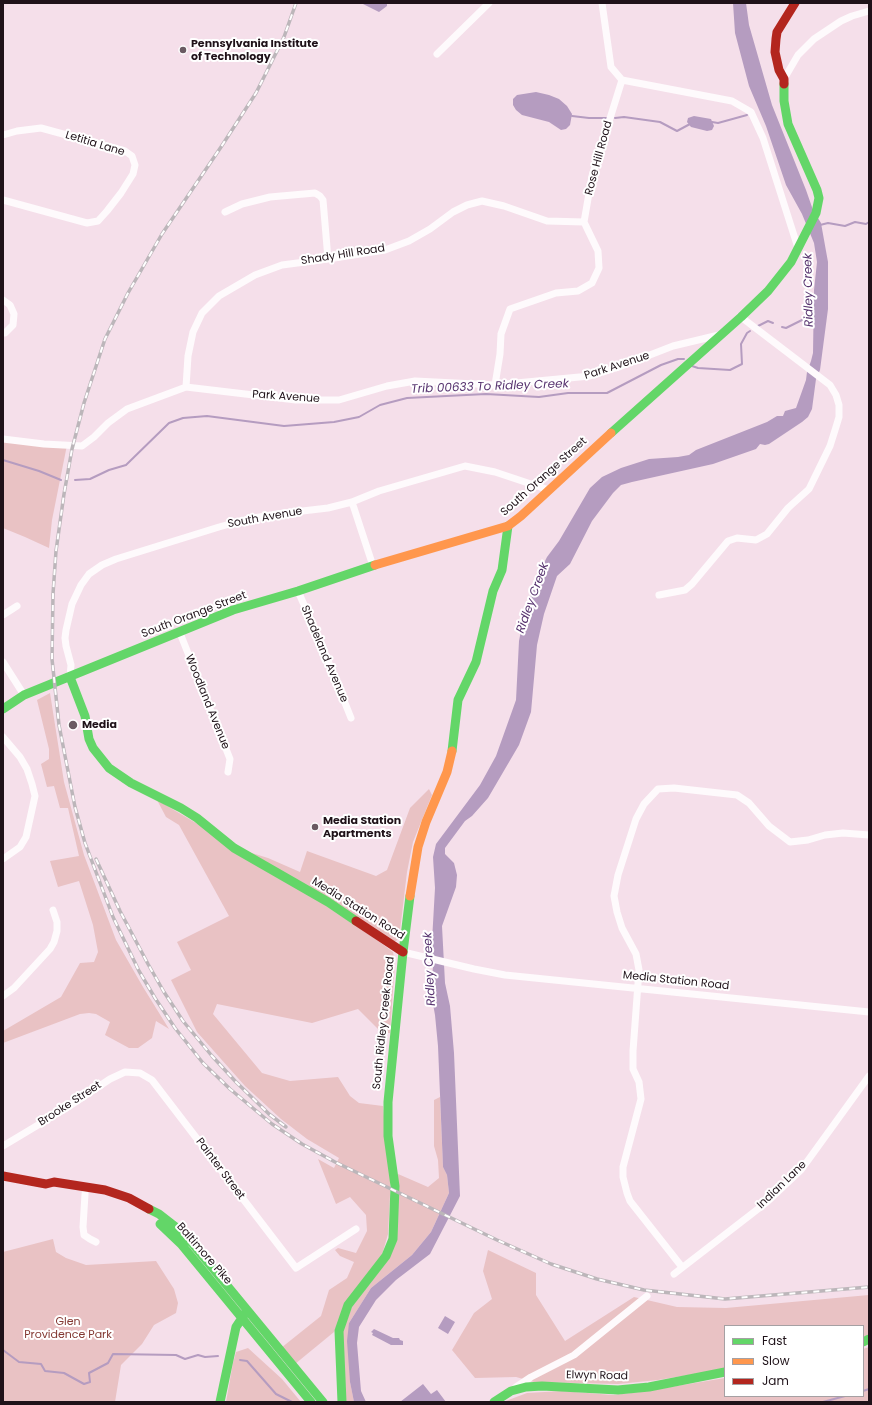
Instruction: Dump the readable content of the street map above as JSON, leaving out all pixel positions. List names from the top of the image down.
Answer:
{
  "streets": {
    "main road": [
      "South Orange Street",
      "Media Station Road",
      "South Ridley Creek Road",
      "Baltimore Pike",
      "Elwyn Road"
    ],
    "street": [
      "Letitia Lane",
      "Rose Hill Road",
      "Shady Hill Road",
      "Park Avenue",
      "South Avenue",
      "Shadeland Avenue",
      "Woodland Avenue",
      "Brooke Street",
      "Painter Street",
      "Indian Lane"
    ]
  },
  "crossings": [
    ["Rose Hill Road", "Shady Hill Road"],
    ["Shady Hill Road", "Park Avenue"],
    ["Park Avenue", "South Orange Street"],
    ["South Orange Street", "South Avenue"],
    ["South Orange Street", "Shadeland Avenue"],
    ["South Orange Street", "Woodland Avenue"],
    ["South Orange Street", "Media Station Road"],
    ["South Orange Street", "South Ridley Creek Road"],
    ["South Avenue", "Media Station Road"],
    ["Media Station Road", "South Ridley Creek Road"],
    ["Brooke Street", "Painter Street"]
  ],
  "water": ["Ridley Creek", "Trib 00633 To Ridley Creek"],
  "parks": ["Glen Providence Park"],
  "places": ["Pennsylvania Institute of Technology", "Media", "Media Station Apartments"],
  "legend": ["Fast", "Slow", "Jam"]
}
